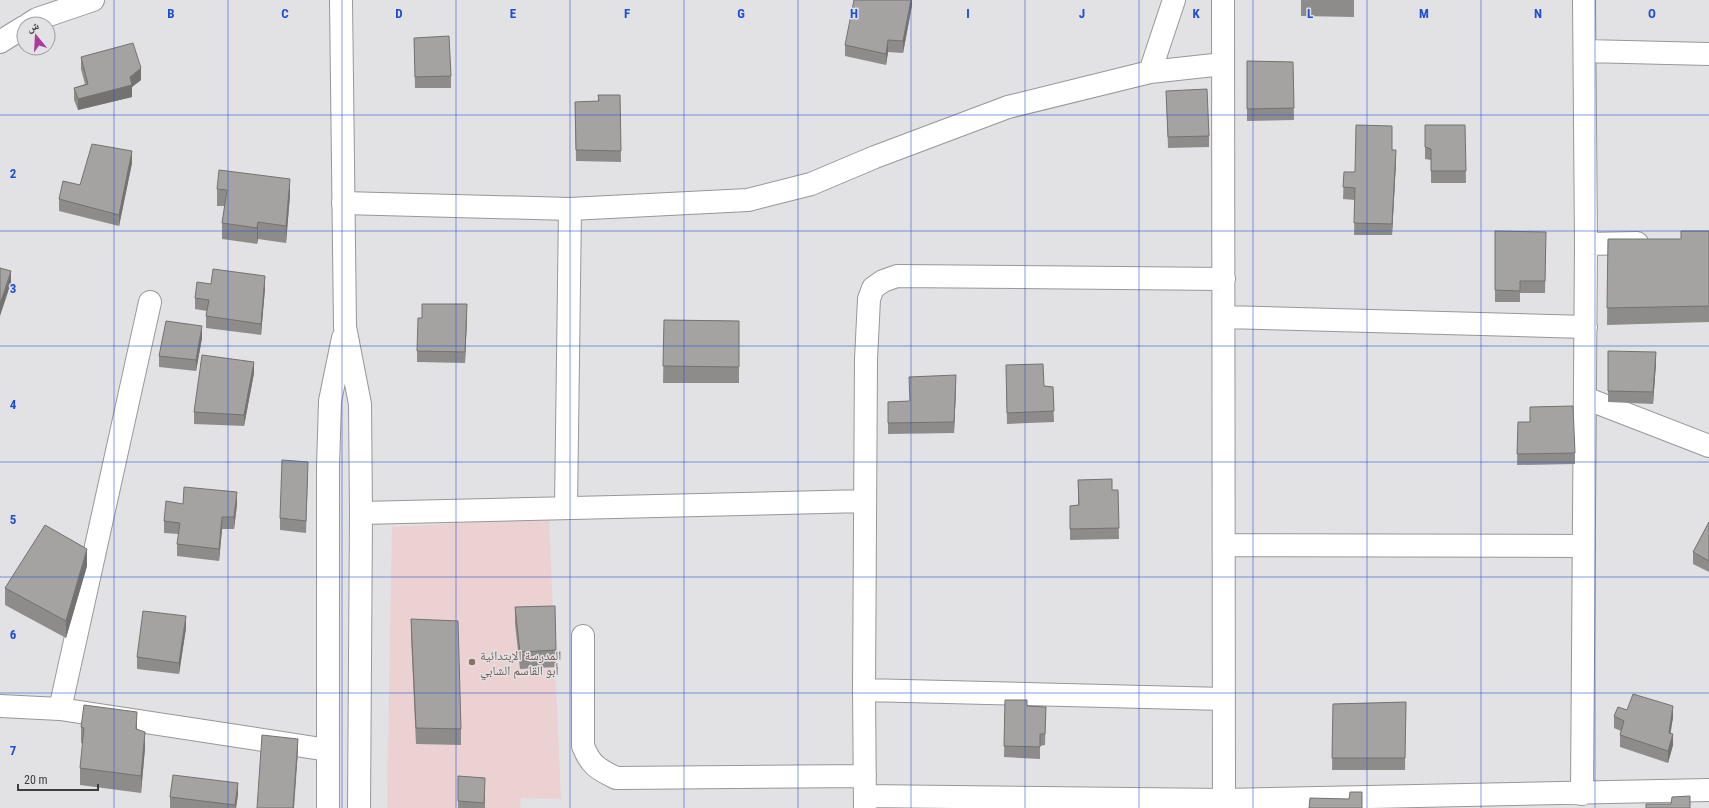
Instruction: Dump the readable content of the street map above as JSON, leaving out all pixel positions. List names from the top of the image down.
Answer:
{
  "places": ["المدرسة الإبتدائية أبو القاسم الشابي"],
  "scale_bar": "20 m",
  "north": "top",
  "grid": {
    "columns": [
      "B",
      "C",
      "D",
      "E",
      "F",
      "G",
      "H",
      "I",
      "J",
      "K",
      "L",
      "M",
      "N",
      "O"
    ],
    "rows": [
      "2",
      "3",
      "4",
      "5",
      "6",
      "7"
    ]
  }
}
